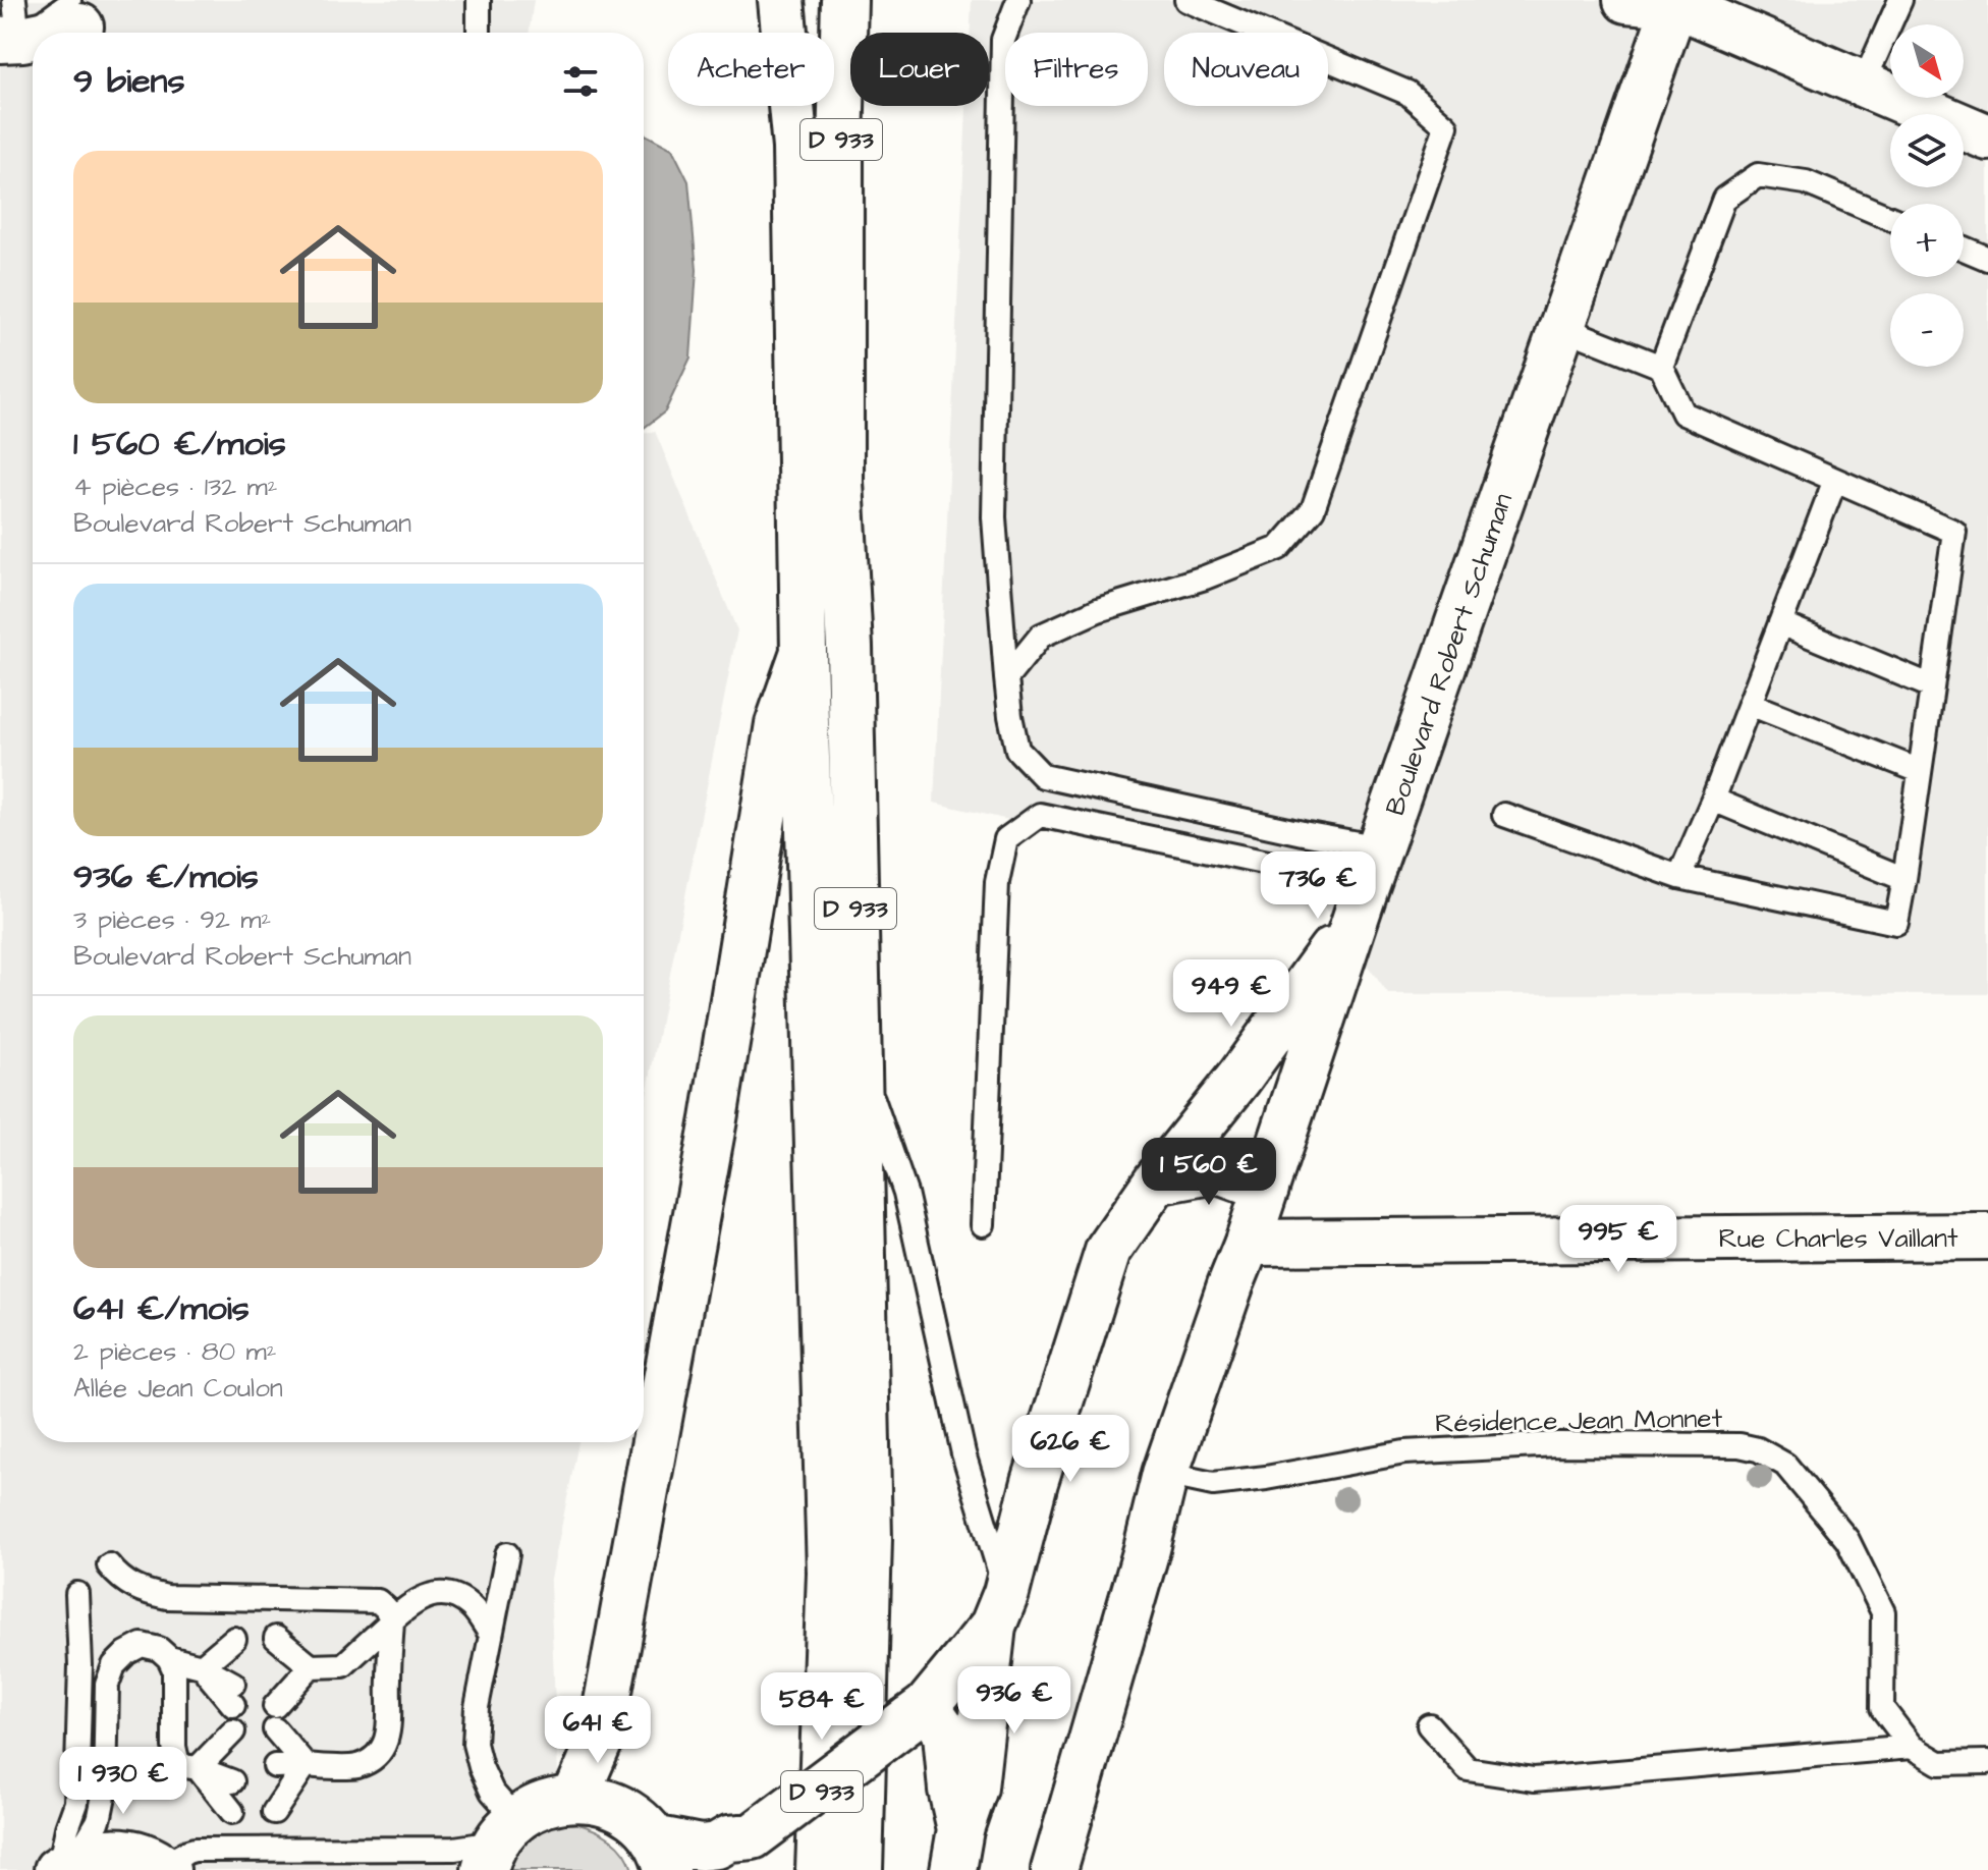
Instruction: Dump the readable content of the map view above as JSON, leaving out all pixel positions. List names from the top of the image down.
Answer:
{
  "streets": {
    "main road": ["D 933", "Boulevard Robert Schuman", "Rue Charles Vaillant"],
    "lane": ["Résidence Jean Monnet"]
  },
  "crossings": [
    ["Boulevard Robert Schuman", "Rue Charles Vaillant"],
    ["Boulevard Robert Schuman", "Résidence Jean Monnet"]
  ],
  "north": "bottom right",
  "page": {
    "map_buttons": ["+", "−"],
    "chip": [
      "Acheter",
      "Louer",
      "Filtres",
      "Nouveau"
    ],
    "heading": "9 biens",
    "list": [
      {
        "name": "1 560 €/mois",
        "note": "4 pièces · 132 m² · Boulevard Robert Schuman"
      },
      {
        "name": "936 €/mois",
        "note": "3 pièces · 92 m² · Boulevard Robert Schuman"
      },
      {
        "name": "641 €/mois",
        "note": "2 pièces · 80 m² · Allée Jean Coulon"
      }
    ],
    "price": [
      "736 €",
      "949 €",
      "1 560 €",
      "995 €",
      "626 €",
      "936 €",
      "584 €",
      "641 €",
      "1 930 €"
    ]
  }
}
